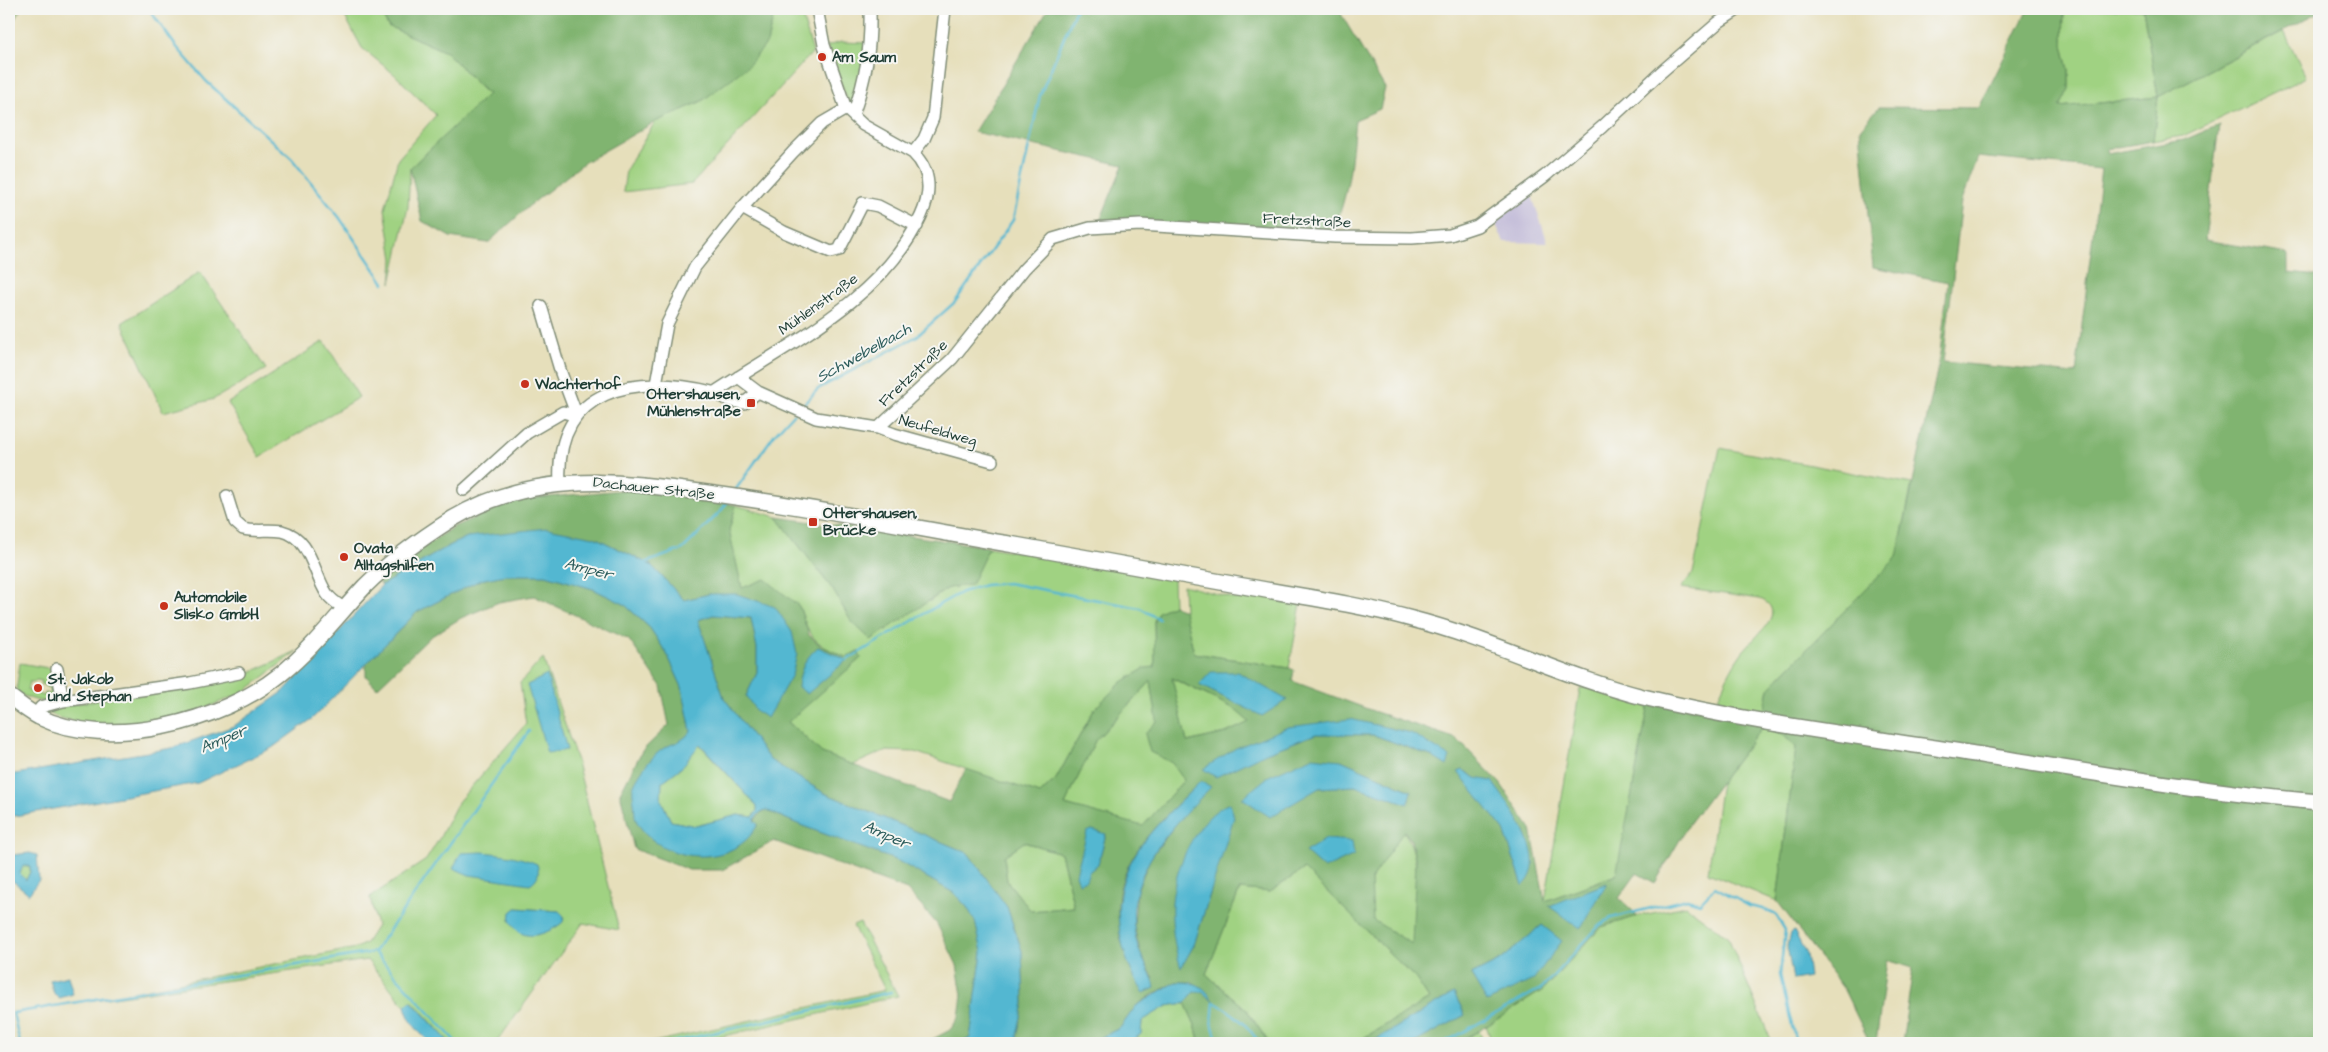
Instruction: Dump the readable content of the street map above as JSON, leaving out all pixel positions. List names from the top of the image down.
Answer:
{
  "streets": {
    "main road": ["Dachauer Straße"],
    "street": ["Fretzstraße", "Mühlenstraße", "Neufeldweg"]
  },
  "crossings": [
    ["Fretzstraße", "Neufeldweg"],
    ["Mühlenstraße", "Neufeldweg"]
  ],
  "water": ["Schwebelbach", "Amper"],
  "places": {
    "other": [
      "Am Saum",
      "Wachterhof",
      "Ovata Alltagshilfen",
      "Automobile Slisko GmbH",
      "St. Jakob und Stephan"
    ],
    "transit": ["Ottershausen, Mühlenstraße", "Ottershausen, Brücke"]
  }
}
